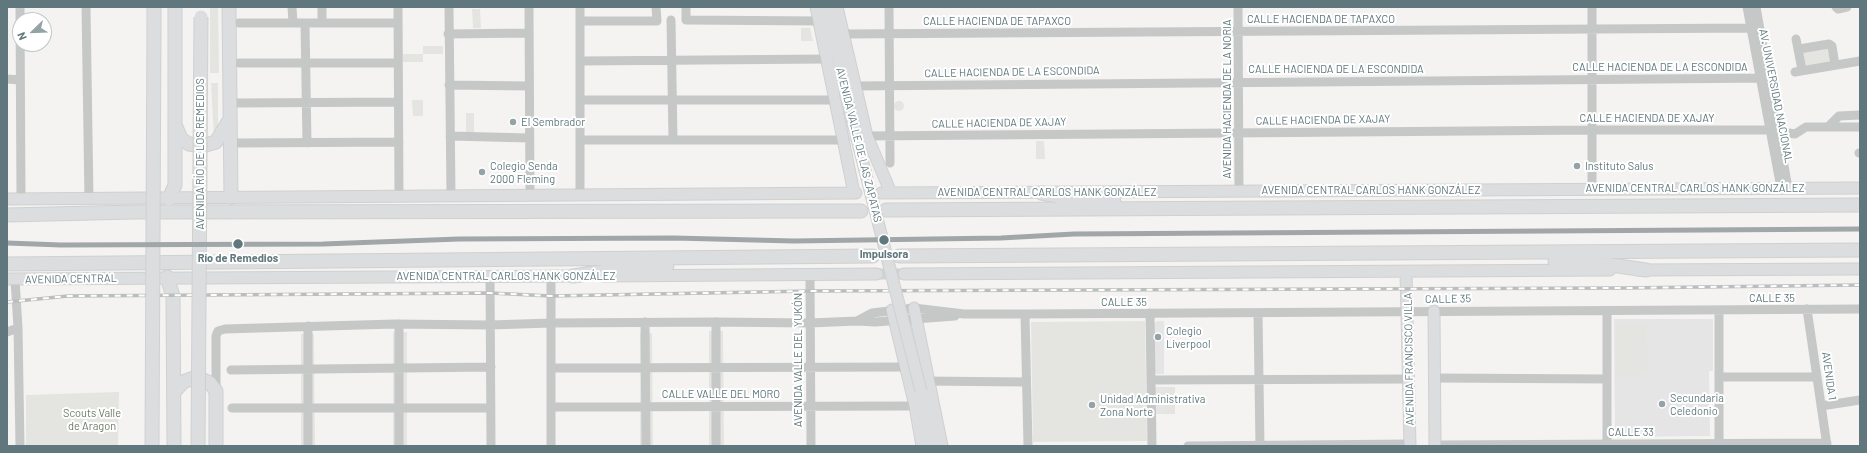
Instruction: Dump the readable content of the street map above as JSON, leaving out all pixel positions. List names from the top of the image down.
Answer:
{
  "streets": {
    "highway": ["AVENIDA RÍO DE LOS REMEDIOS", "AVENIDA CENTRAL CARLOS HANK GONZÁLEZ", "AVENIDA CENTRAL"],
    "main road": ["AVENIDA VALLE DE LAS ZAPATAS", "AVENIDA FRANCISCO VILLA"],
    "street": [
      "CALLE HACIENDA DE TAPAXCO",
      "CALLE HACIENDA DE LA ESCONDIDA",
      "AV. UNIVERSIDAD NACIONAL",
      "AVENIDA HACIENDA DE LA NORIA",
      "CALLE HACIENDA DE XAJAY",
      "CALLE 35",
      "AVENIDA VALLE DEL YUKÓN",
      "AVENIDA 1",
      "CALLE VALLE DEL MORO",
      "CALLE 33"
    ]
  },
  "crossings": [
    ["CALLE HACIENDA DE TAPAXCO", "AV. UNIVERSIDAD NACIONAL"],
    ["CALLE HACIENDA DE TAPAXCO", "AVENIDA HACIENDA DE LA NORIA"],
    ["CALLE HACIENDA DE TAPAXCO", "AVENIDA VALLE DE LAS ZAPATAS"],
    ["CALLE HACIENDA DE LA ESCONDIDA", "AV. UNIVERSIDAD NACIONAL"],
    ["CALLE HACIENDA DE LA ESCONDIDA", "AVENIDA HACIENDA DE LA NORIA"],
    ["CALLE HACIENDA DE LA ESCONDIDA", "AVENIDA VALLE DE LAS ZAPATAS"],
    ["AV. UNIVERSIDAD NACIONAL", "CALLE HACIENDA DE XAJAY"],
    ["AV. UNIVERSIDAD NACIONAL", "AVENIDA CENTRAL CARLOS HANK GONZÁLEZ"],
    ["AVENIDA HACIENDA DE LA NORIA", "CALLE HACIENDA DE XAJAY"],
    ["AVENIDA HACIENDA DE LA NORIA", "AVENIDA CENTRAL CARLOS HANK GONZÁLEZ"],
    ["CALLE HACIENDA DE XAJAY", "AVENIDA VALLE DE LAS ZAPATAS"],
    ["AVENIDA VALLE DE LAS ZAPATAS", "AVENIDA CENTRAL CARLOS HANK GONZÁLEZ"],
    ["AVENIDA CENTRAL CARLOS HANK GONZÁLEZ", "AVENIDA CENTRAL"],
    ["AVENIDA CENTRAL CARLOS HANK GONZÁLEZ", "AVENIDA VALLE DEL YUKÓN"],
    ["CALLE 35", "AVENIDA FRANCISCO VILLA"],
    ["CALLE 35", "AVENIDA 1"],
    ["AVENIDA VALLE DEL YUKÓN", "CALLE VALLE DEL MORO"],
    ["AVENIDA 1", "CALLE 33"]
  ],
  "parks": ["Scouts Valle de Aragon"],
  "places": [
    "El Sembrador",
    "Instituto Salus",
    "Colegio Senda 2000 Fleming",
    "Impulsora",
    "Río de Remedios",
    "Colegio Liverpool",
    "Secundaria Celedonio",
    "Unidad Administrativa Zona Norte"
  ],
  "north": "bottom left"
}
